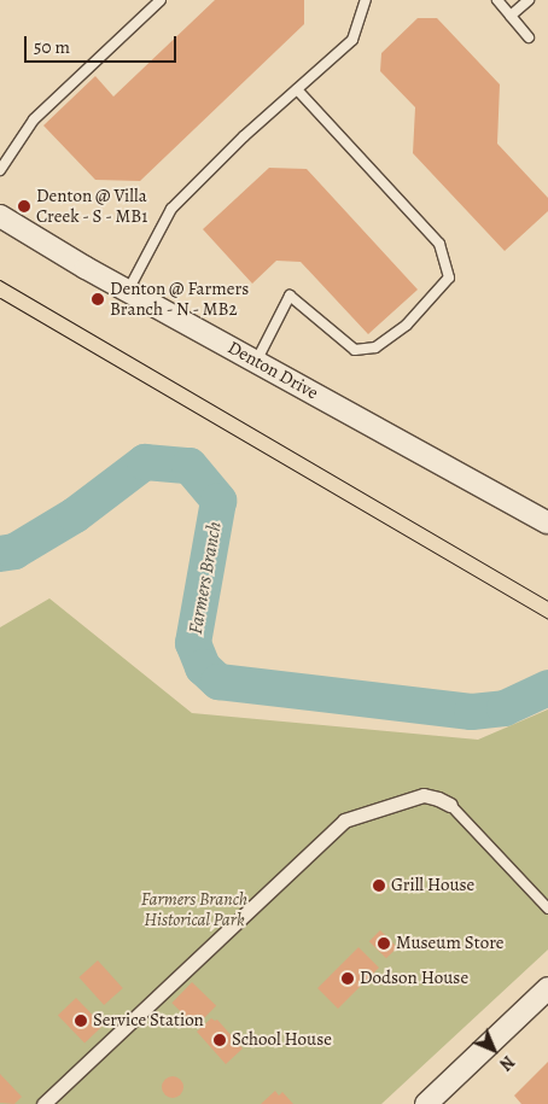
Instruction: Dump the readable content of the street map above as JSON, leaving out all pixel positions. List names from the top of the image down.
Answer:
{
  "streets": {
    "street": ["Denton Drive"]
  },
  "water": ["Farmers Branch"],
  "parks": ["Farmers Branch Historical Park"],
  "places": [
    "Denton @ Villa Creek - S - MB1",
    "Denton @ Farmers Branch - N - MB2",
    "Grill House",
    "Museum Store",
    "Dodson House",
    "Service Station",
    "School House"
  ],
  "scale_bar": "50 m",
  "north": "bottom right"
}
